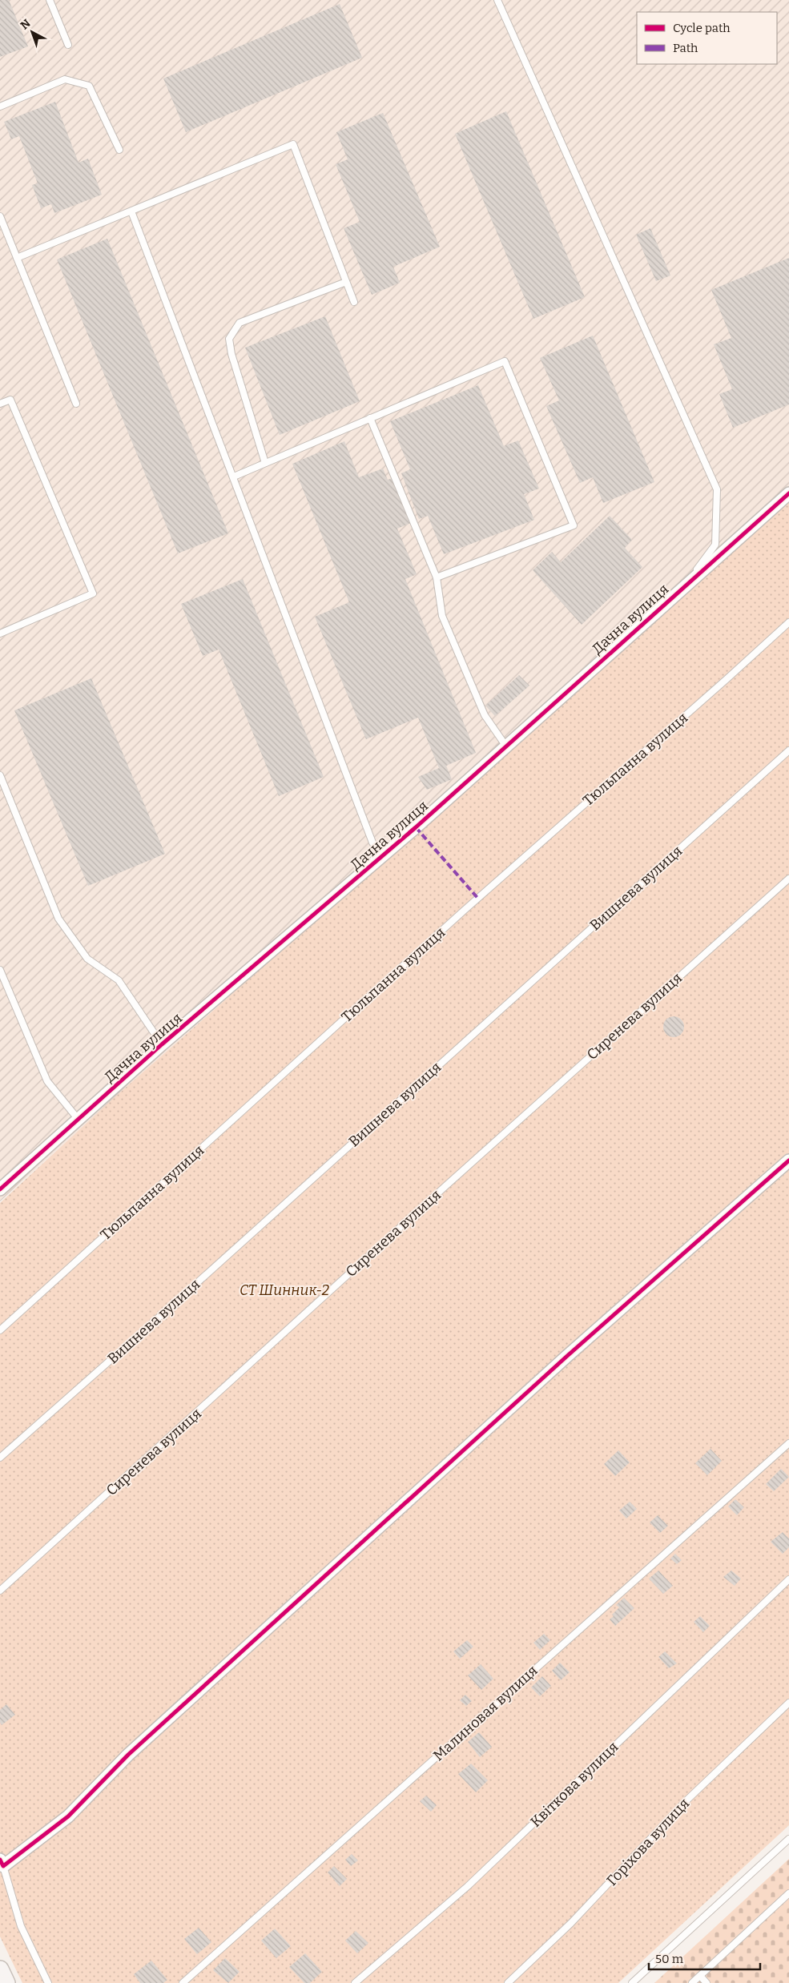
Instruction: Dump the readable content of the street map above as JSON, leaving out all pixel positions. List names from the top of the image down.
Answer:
{
  "streets": {
    "street": ["Дачна вулиця"],
    "lane": [
      "Тюльпанна вулиця",
      "Вишнева вулиця",
      "Сиренева вулиця",
      "Малиновая вулиця",
      "Квіткова вулиця",
      "Горіхова вулиця"
    ]
  },
  "parks": ["СТ Шинник-2"],
  "legend": ["Cycle path", "Path"],
  "scale_bar": "50 m",
  "north": "top left"
}
